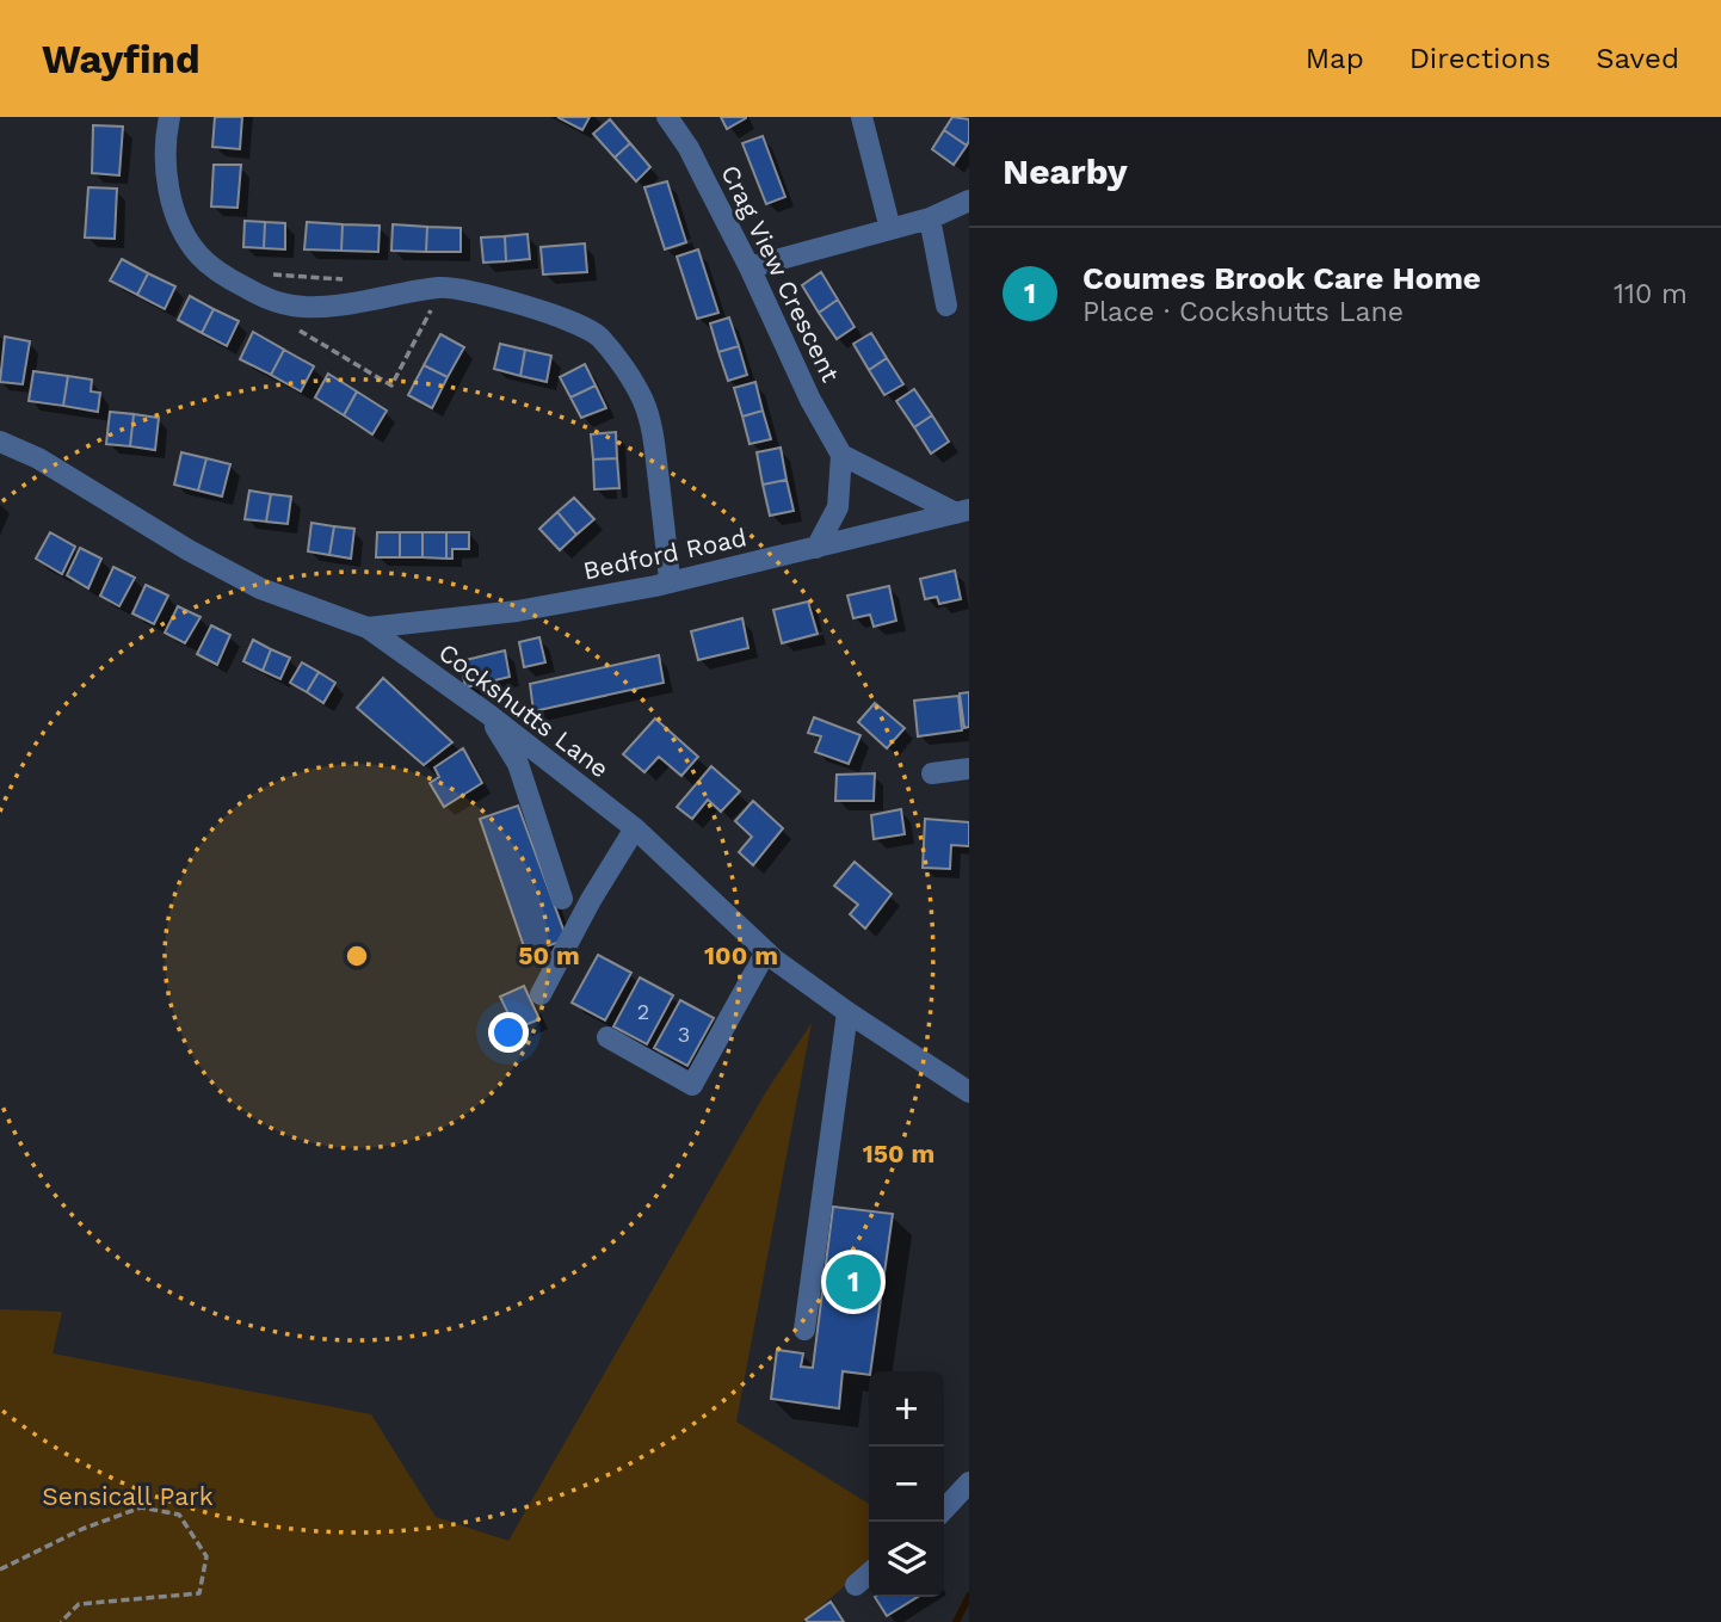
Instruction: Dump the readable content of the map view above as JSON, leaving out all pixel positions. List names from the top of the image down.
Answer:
{
  "streets": {
    "street": ["Crag View Crescent", "Bedford Road", "Cockshutts Lane"]
  },
  "crossings": [
    ["Bedford Road", "Cockshutts Lane"]
  ],
  "parks": ["Sensicall Park"],
  "house_numbers": ["2", "3"],
  "page": {
    "header": "Wayfind",
    "nav": ["Map", "Directions", "Saved"],
    "heading": "Nearby",
    "list": [
      {
        "mark": "1",
        "name": "Coumes Brook Care Home",
        "note": "Place · Cockshutts Lane",
        "value": "110 m"
      }
    ],
    "pins": "1",
    "map_buttons": ["+", "−"]
  },
  "rings": ["50 m", "100 m", "150 m"]
}
